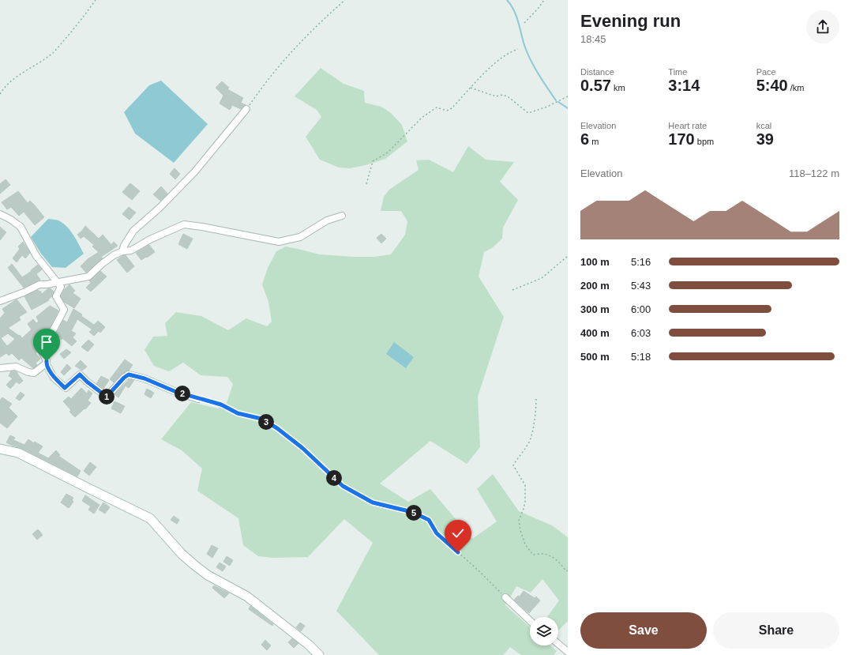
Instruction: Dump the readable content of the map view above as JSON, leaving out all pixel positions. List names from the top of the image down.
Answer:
{
  "page": {
    "heading": ["Evening run", "18:45"],
    "stats": [
      ["Distance", "0.57 km"],
      ["Time", "3:14"],
      ["Pace", "5:40 /km"],
      ["Elevation", "6 m"],
      ["Heart rate", "170 bpm"],
      ["kcal", "39"]
    ],
    "chart": ["Elevation", "118–122 m"],
    "list": [
      {
        "name": "100 m",
        "note": "5:16"
      },
      {
        "name": "200 m",
        "note": "5:43"
      },
      {
        "name": "300 m",
        "note": "6:00"
      },
      {
        "name": "400 m",
        "note": "6:03"
      },
      {
        "name": "500 m",
        "note": "5:18"
      }
    ],
    "pins": [
      "2",
      "1",
      "3",
      "4",
      "5"
    ],
    "buttons": ["Save", "Share"]
  }
}
